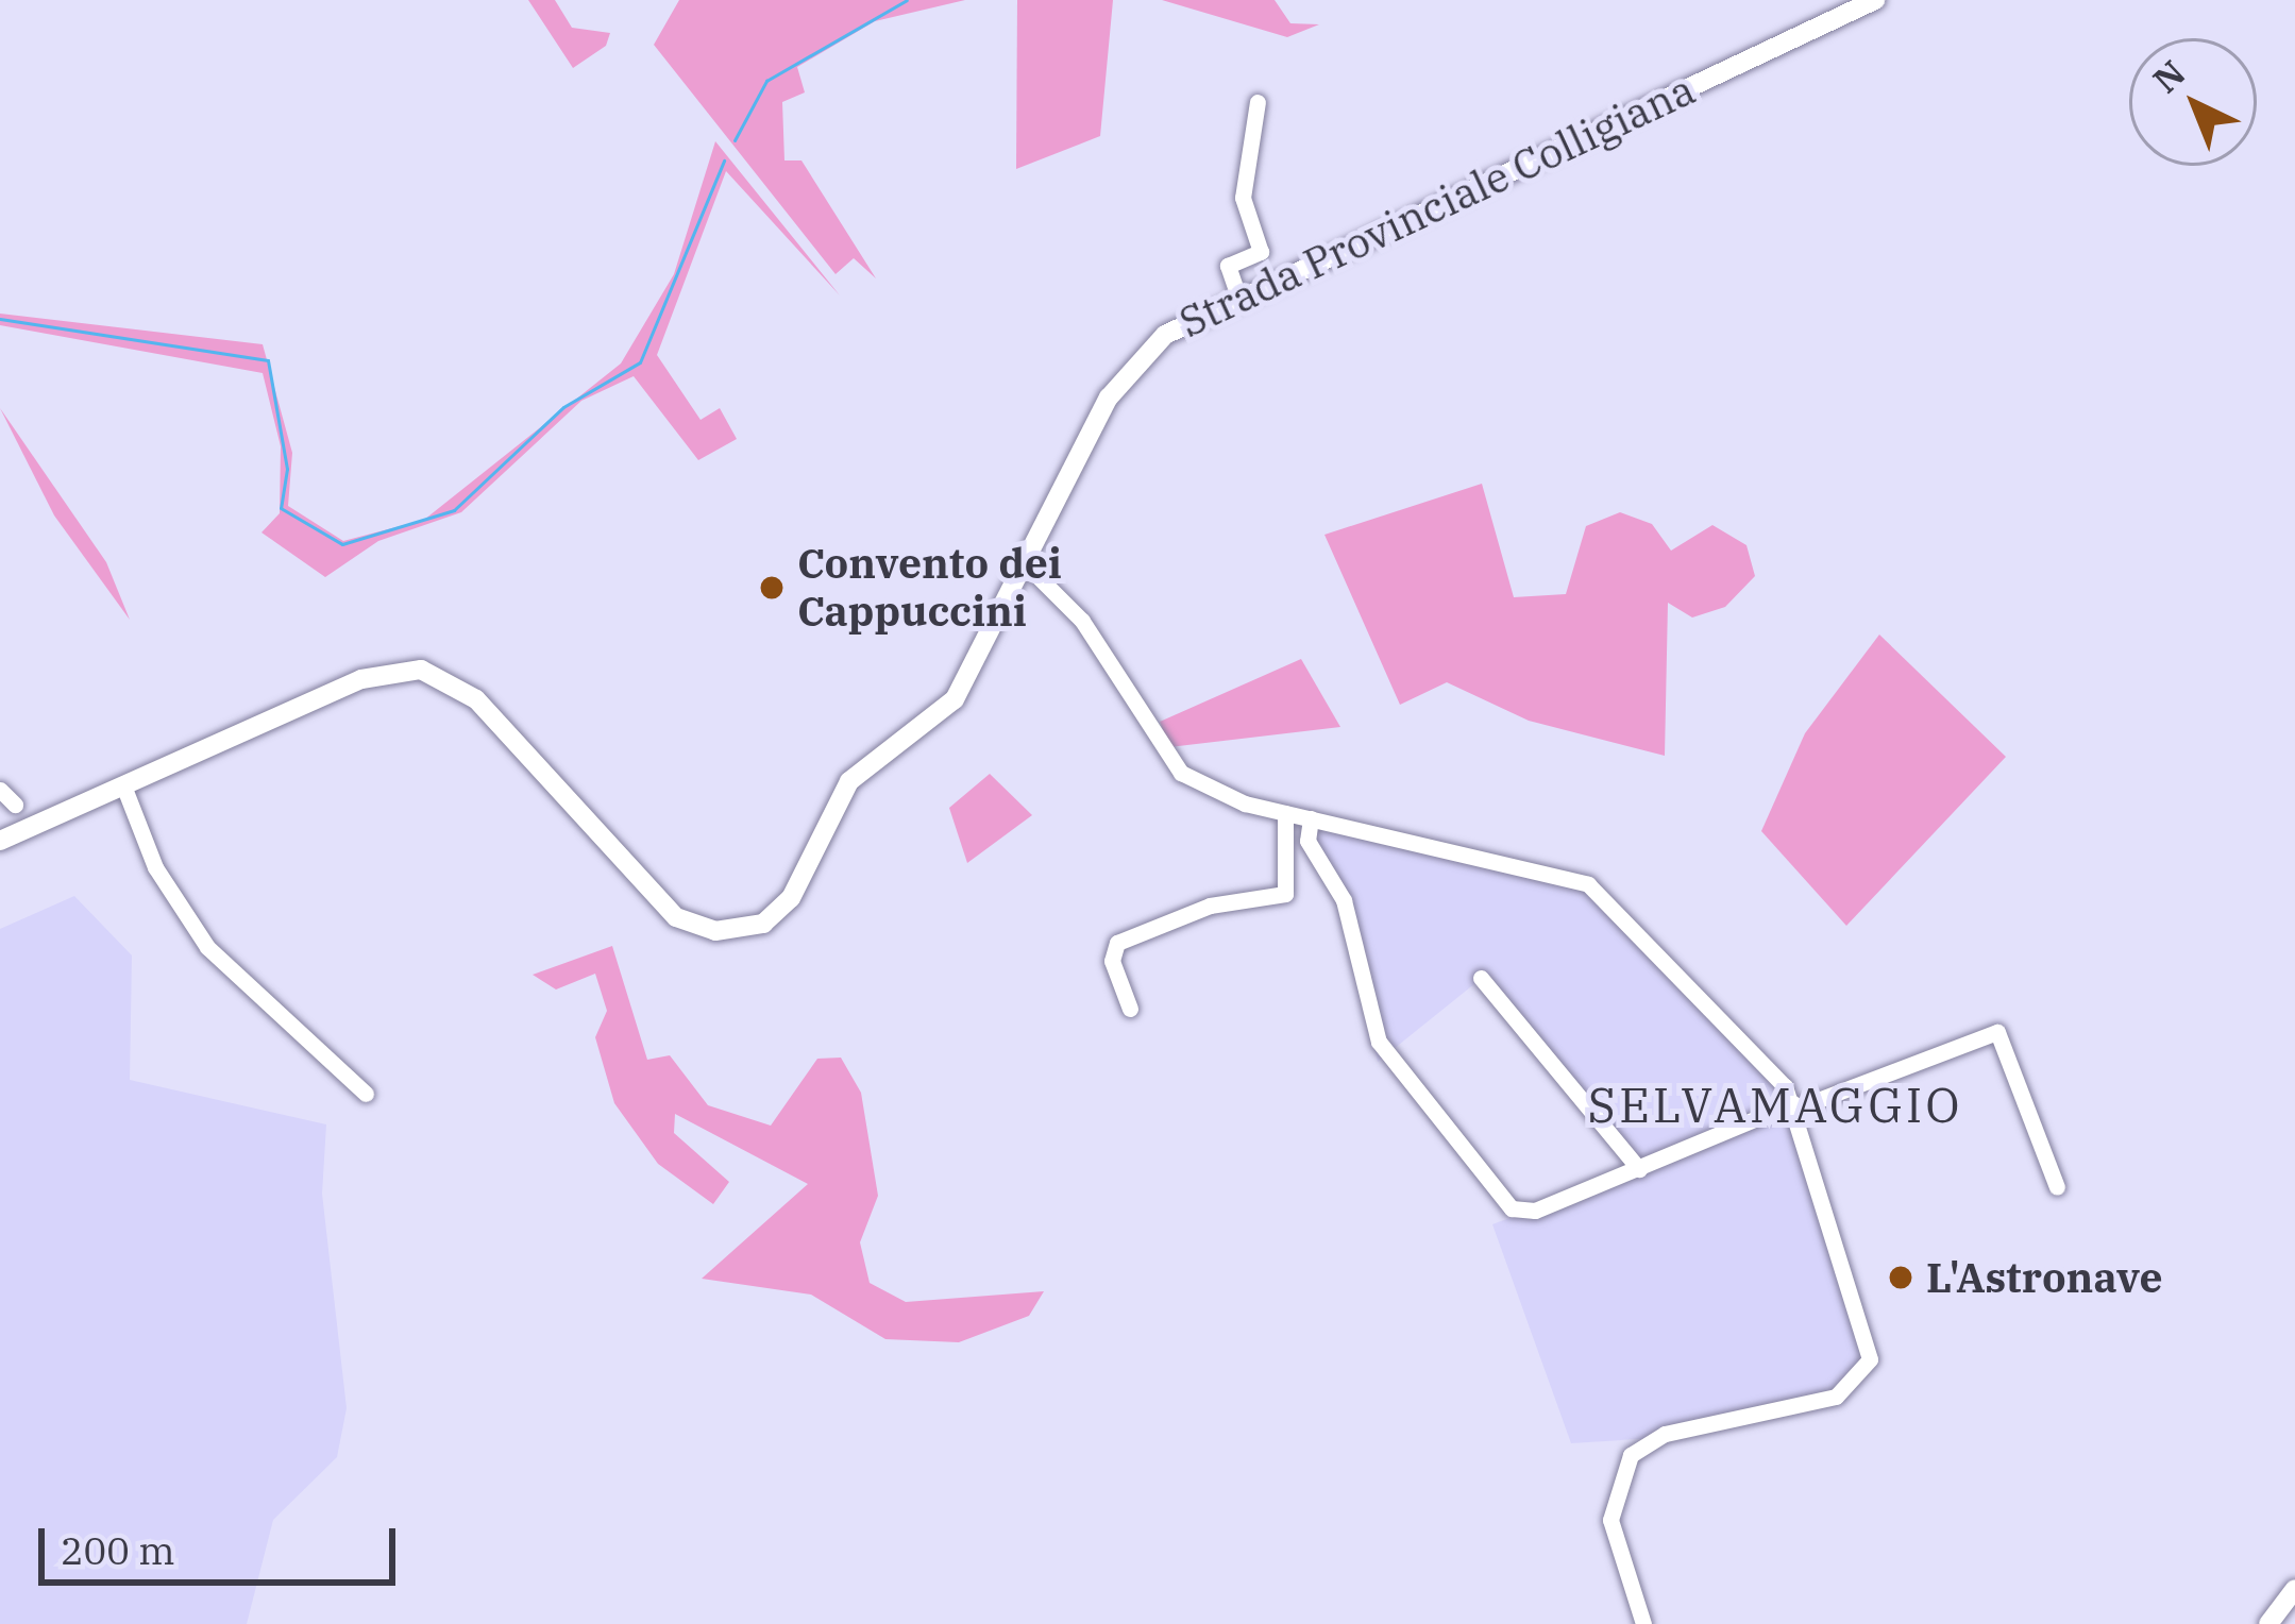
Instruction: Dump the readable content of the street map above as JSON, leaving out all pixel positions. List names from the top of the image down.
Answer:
{
  "streets": {
    "main road": ["Strada Provinciale Colligiana"]
  },
  "districts": ["SELVAMAGGIO"],
  "places": ["Convento dei Cappuccini", "L'Astronave"],
  "scale_bar": "200 m",
  "north": "top left"
}
